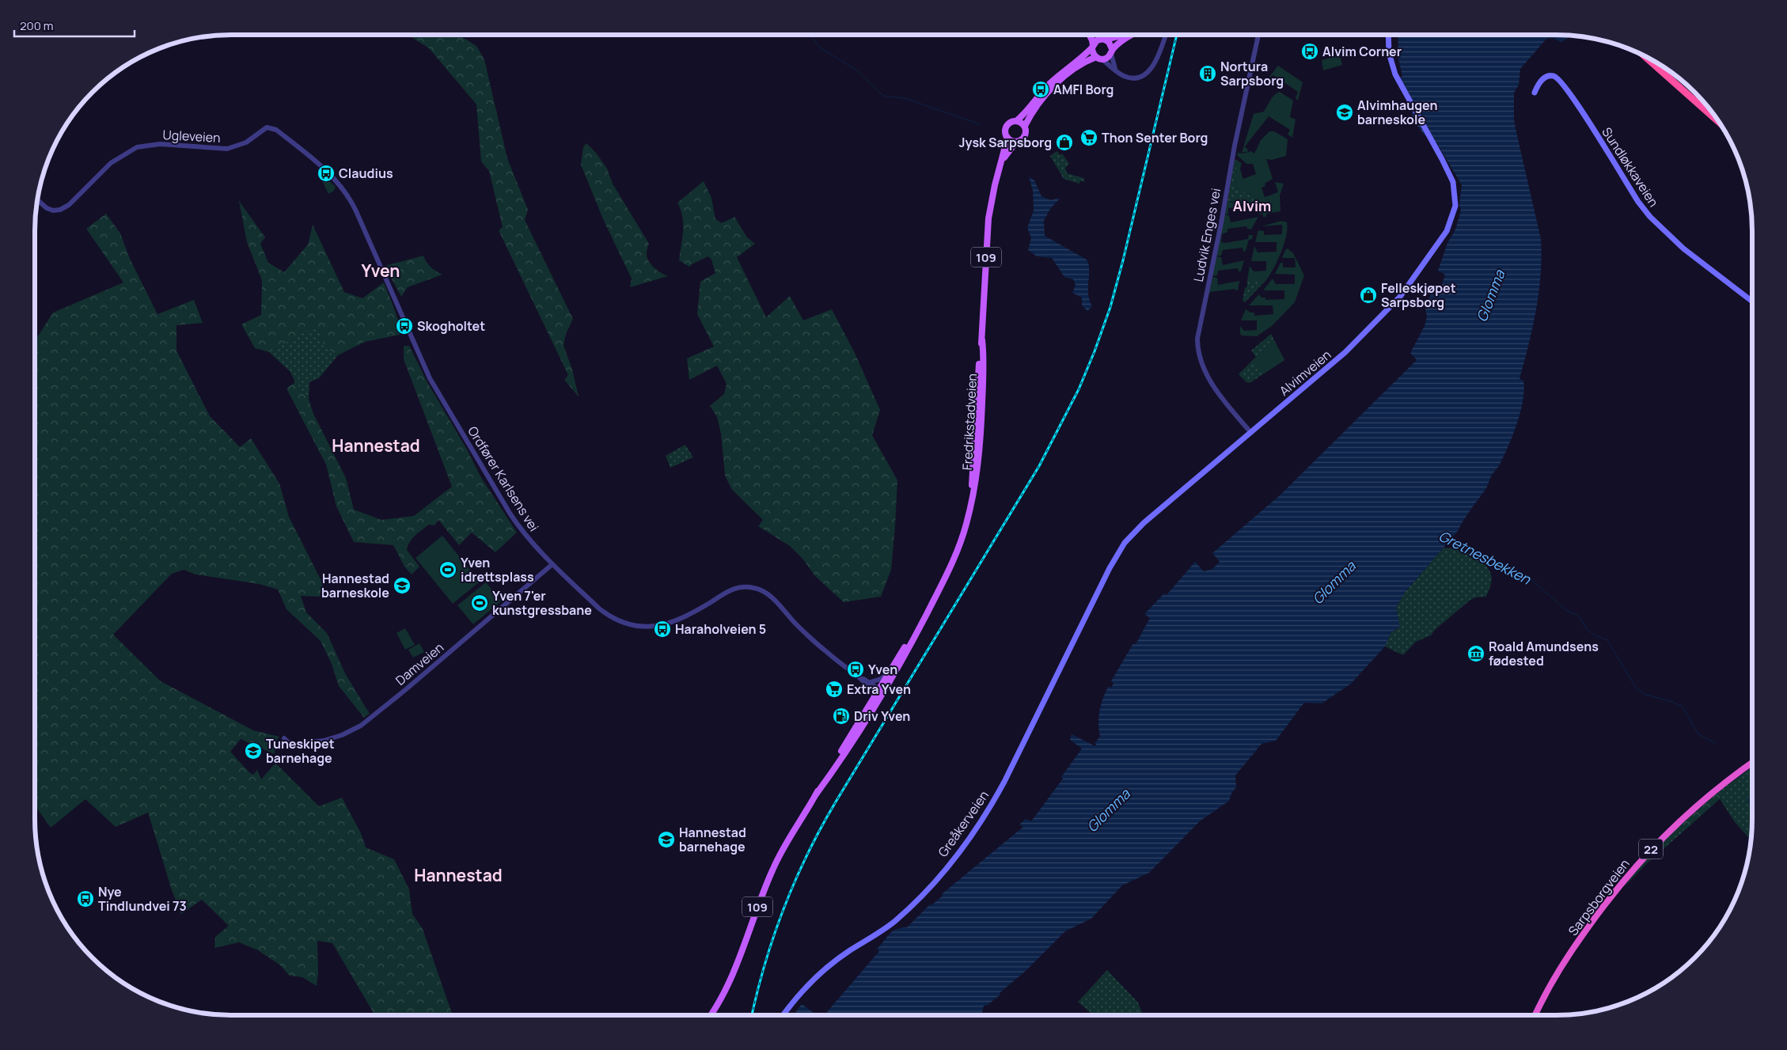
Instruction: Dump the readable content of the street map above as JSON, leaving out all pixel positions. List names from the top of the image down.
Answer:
{
  "streets": {
    "highway": ["22", "Sarpsborgveien"],
    "main road": [
      "Sundløkkaveien",
      "109",
      "Alvimveien",
      "Fredrikstadveien",
      "Greåkerveien"
    ],
    "street": [
      "Ugleveien",
      "Ludvik Enges vei",
      "Ordfører Karlsens vei",
      "Damveien"
    ]
  },
  "crossings": [
    ["Ugleveien", "Ordfører Karlsens vei"],
    ["Ludvik Enges vei", "Alvimveien"],
    ["109", "Fredrikstadveien"],
    ["Alvimveien", "Greåkerveien"],
    ["Fredrikstadveien", "Ordfører Karlsens vei"],
    ["Ordfører Karlsens vei", "Damveien"]
  ],
  "districts": [
    "Alvim",
    "Yven",
    "Hannestad",
    "Hannestad"
  ],
  "water": ["Glomma", "Gretnesbekken"],
  "places": {
    "bus stop": [
      "Alvim Corner",
      "AMFI Borg",
      "Claudius",
      "Skogholtet",
      "Haraholveien 5",
      "Yven",
      "Nye Tindlundvei 73"
    ],
    "building": ["Nortura Sarpsborg"],
    "school or university": [
      "Alvimhaugen barneskole",
      "Hannestad barneskole",
      "Tuneskipet barnehage",
      "Hannestad barnehage"
    ],
    "supermarket": ["Thon Senter Borg", "Extra Yven"],
    "shop": ["Jysk Sarpsborg", "Felleskjøpet Sarpsborg"],
    "sports": ["Yven idrettsplass", "Yven 7'er kunstgressbane"],
    "museum": ["Roald Amundsens fødested"],
    "fuel station": ["Driv Yven"]
  },
  "scale_bar": "200 m"
}
